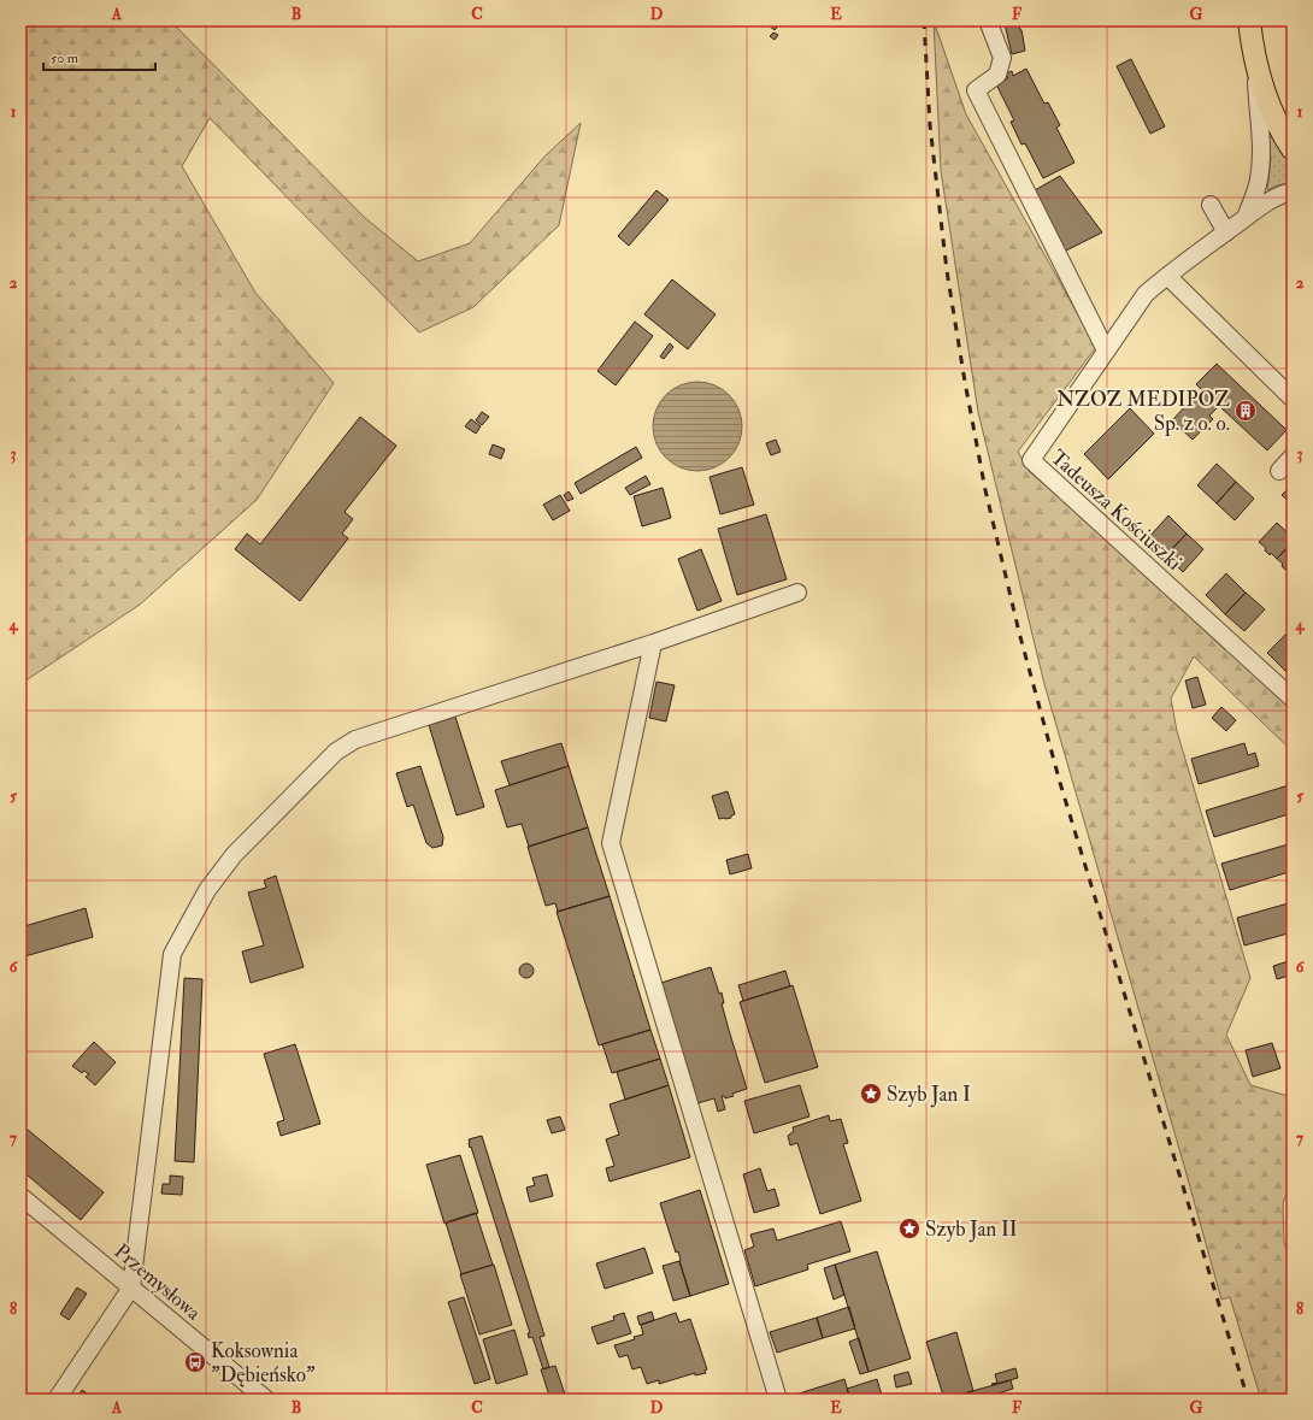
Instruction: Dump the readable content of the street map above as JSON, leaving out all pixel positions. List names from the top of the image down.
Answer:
{
  "streets": {
    "street": ["Tadeusza Kościuszki", "Przemysłowa"]
  },
  "places": {
    "building": ["NZOZ MEDIPOZ Sp. z o. o."],
    "place": ["Szyb Jan I", "Szyb Jan II"],
    "bus stop": ["Koksownia \"Dębieńsko\""]
  },
  "scale_bar": "50 m",
  "grid": {
    "columns": [
      "A",
      "B",
      "C",
      "D",
      "E",
      "F",
      "G"
    ],
    "rows": [
      "1",
      "2",
      "3",
      "4",
      "5",
      "6",
      "7",
      "8"
    ]
  }
}
